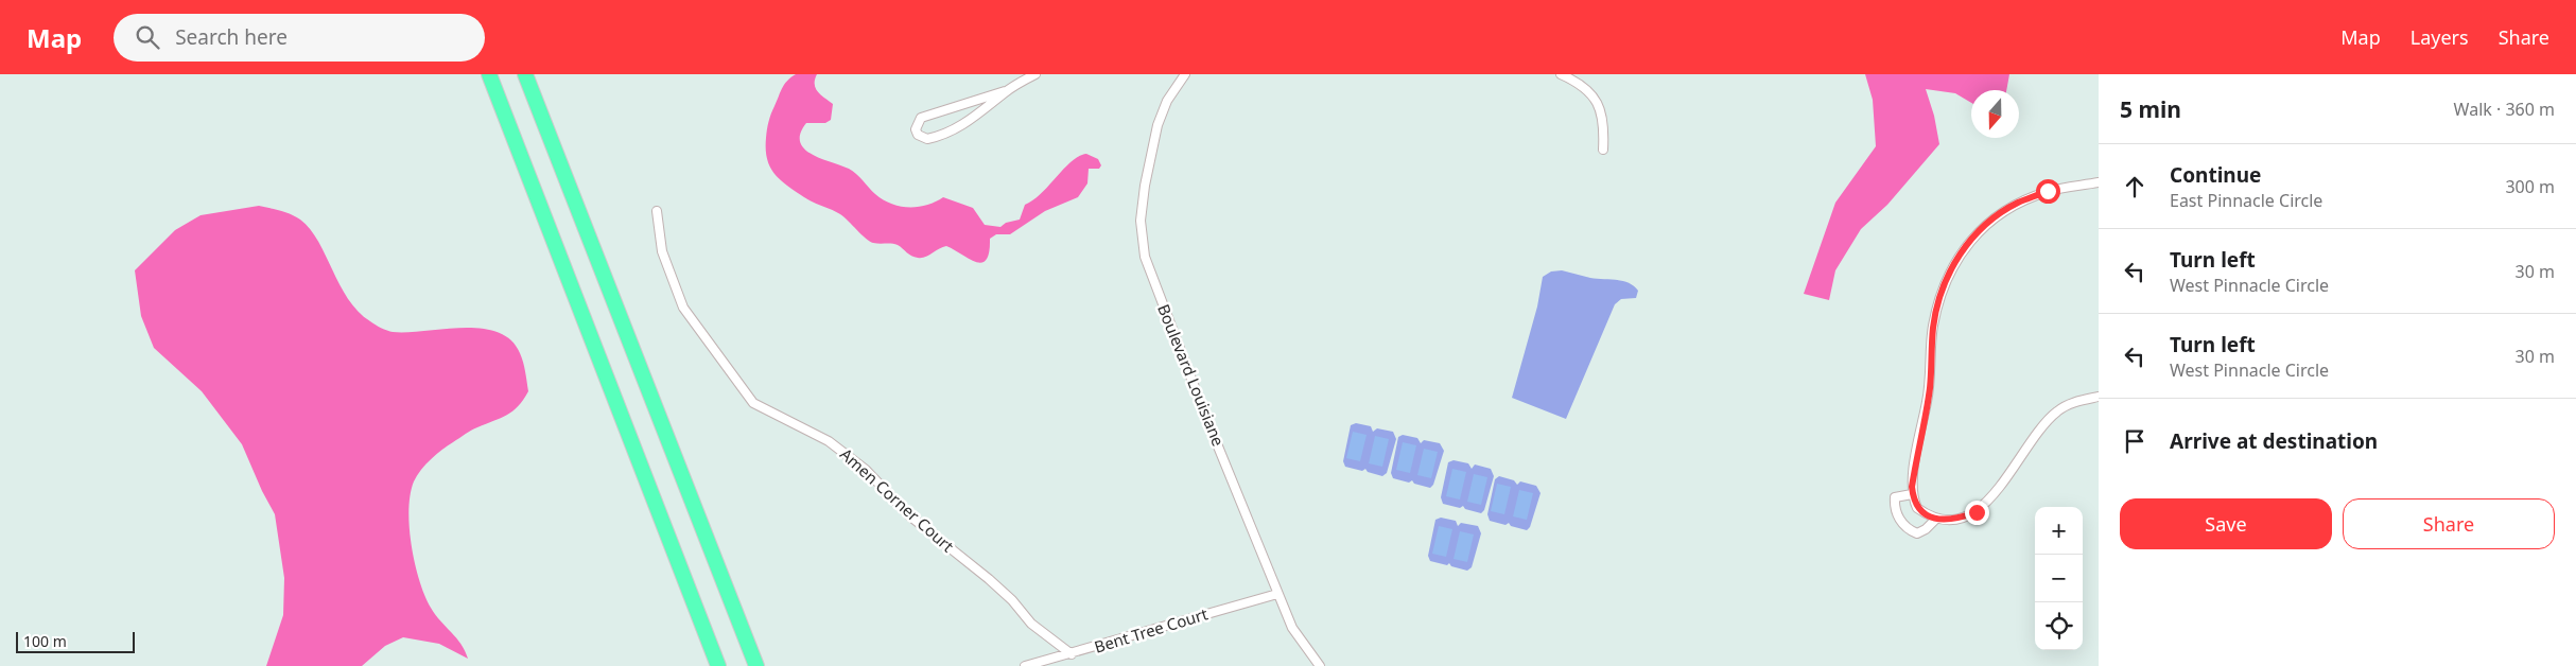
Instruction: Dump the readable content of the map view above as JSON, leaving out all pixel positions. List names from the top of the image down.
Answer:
{
  "streets": {
    "street": ["Boulevard Louisiane", "Amen Corner Court", "Bent Tree Court"]
  },
  "crossings": [
    ["Boulevard Louisiane", "Bent Tree Court"],
    ["Amen Corner Court", "Bent Tree Court"]
  ],
  "scale_bar": "100 m",
  "north": "bottom",
  "page": {
    "header": "Map",
    "search": "Search here",
    "nav": ["Map", "Layers", "Share"],
    "heading": ["5 min", "Walk · 360 m"],
    "list": [
      ["Continue", "East Pinnacle Circle", "300 m"],
      ["Turn left", "West Pinnacle Circle", "30 m"],
      ["Turn left", "West Pinnacle Circle", "30 m"],
      "Arrive at destination"
    ],
    "buttons": ["Save", "Share"],
    "map_buttons": ["+", "−"],
    "scale": "100 m"
  }
}
